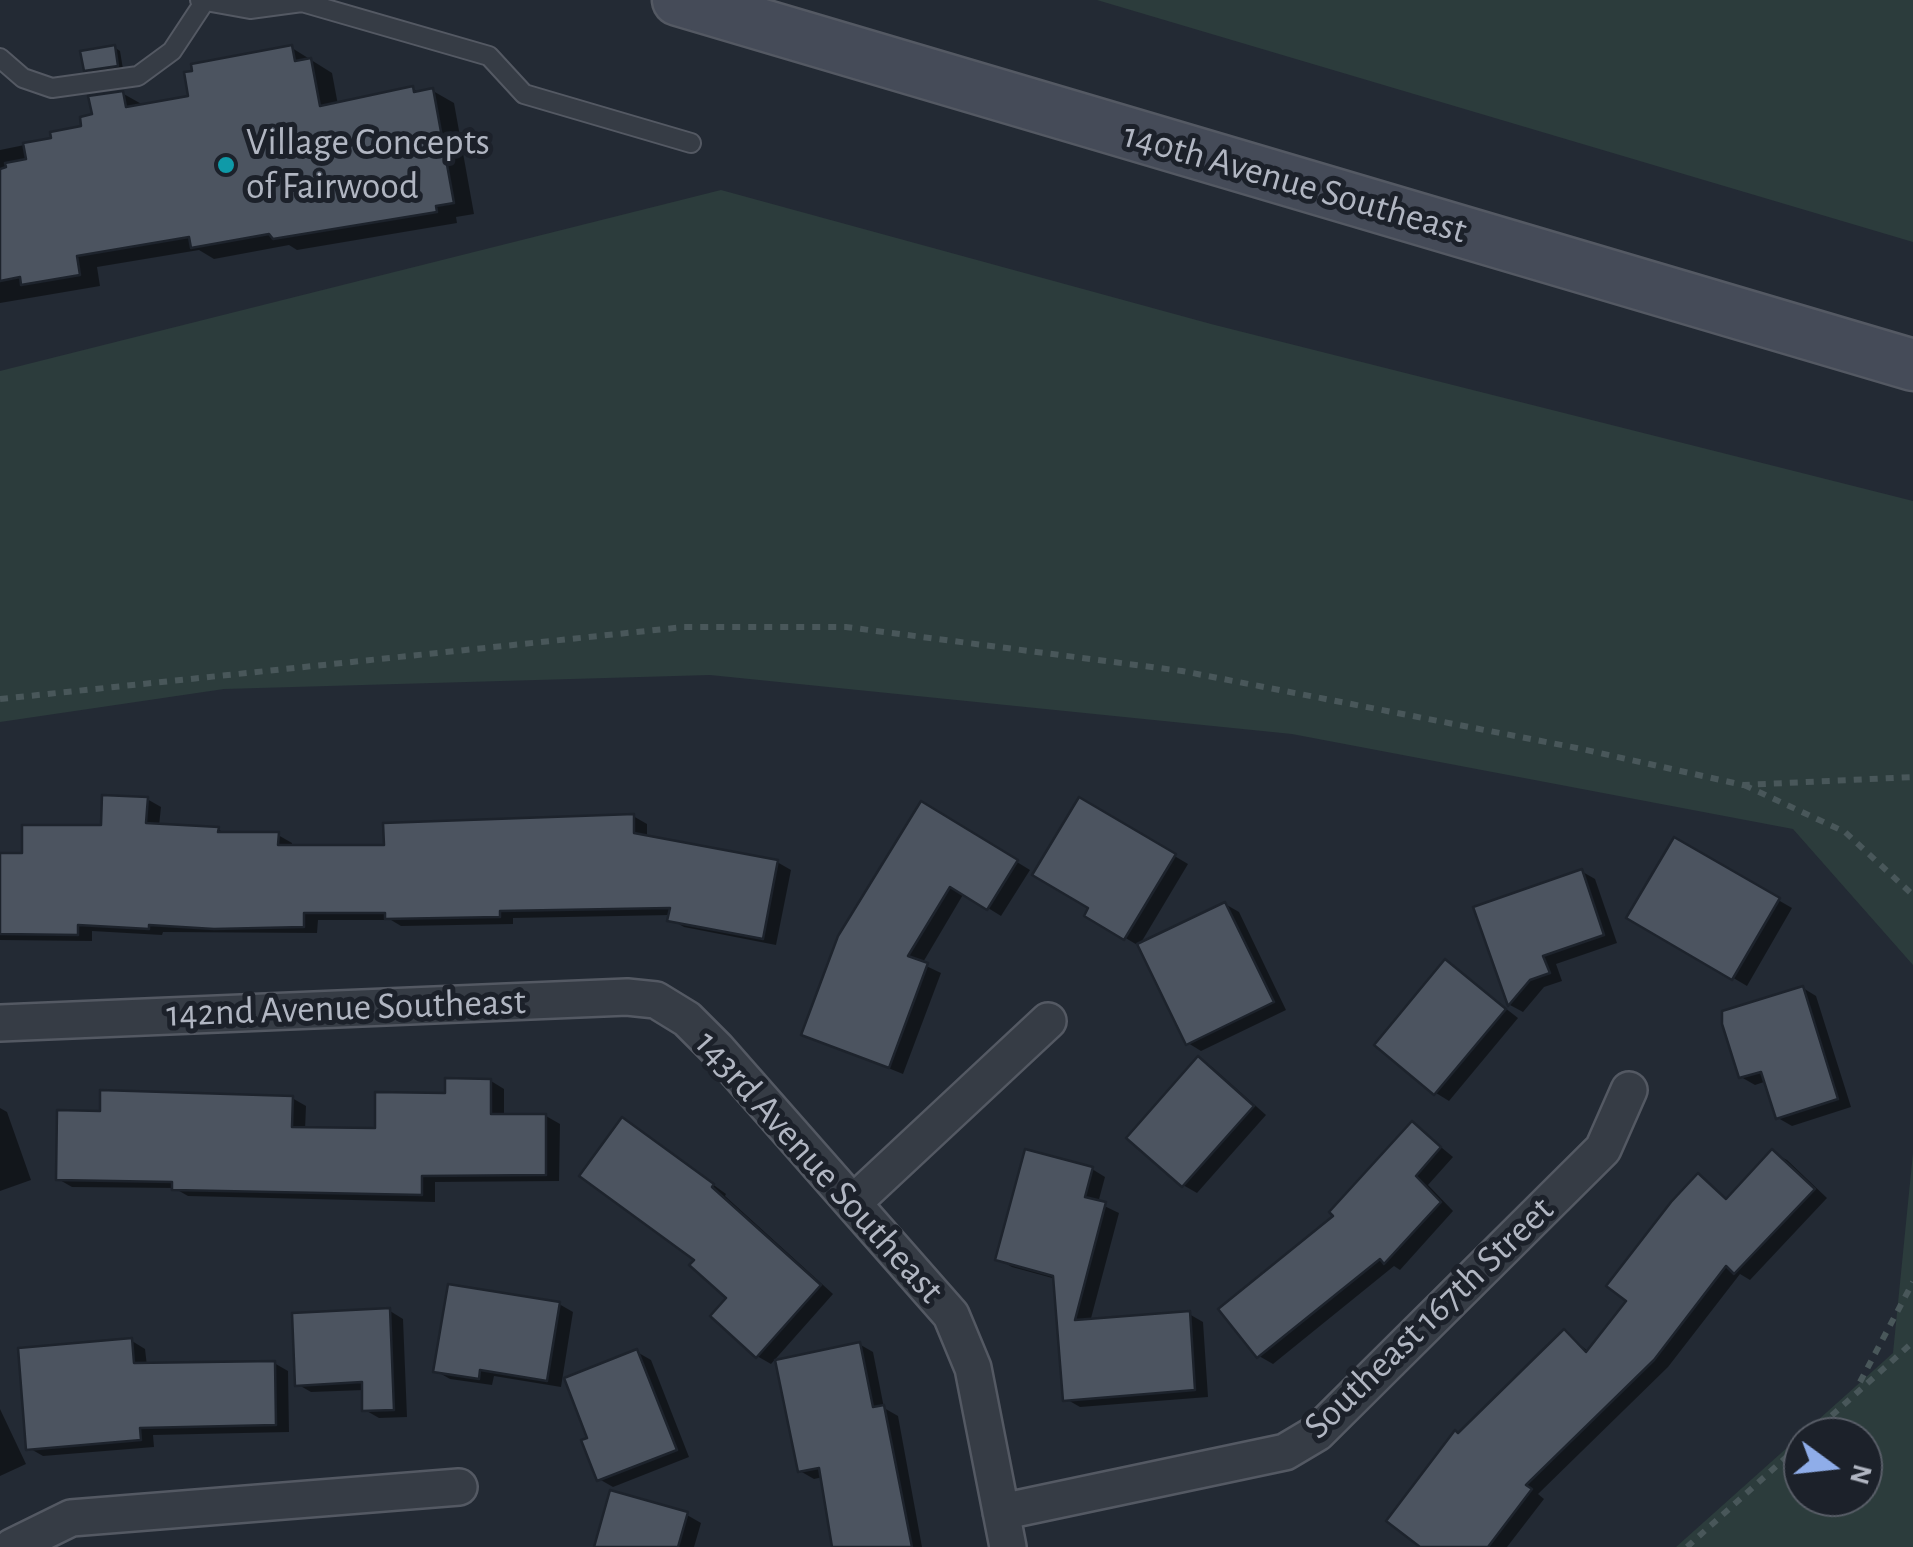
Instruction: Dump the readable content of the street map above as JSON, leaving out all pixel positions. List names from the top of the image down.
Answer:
{
  "streets": {
    "main road": ["140th Avenue Southeast"],
    "street": ["142nd Avenue Southeast", "143rd Avenue Southeast", "Southeast 167th Street"]
  },
  "crossings": [
    ["142nd Avenue Southeast", "143rd Avenue Southeast"],
    ["143rd Avenue Southeast", "Southeast 167th Street"]
  ],
  "places": ["Village Concepts of Fairwood"],
  "north": "right"
}
